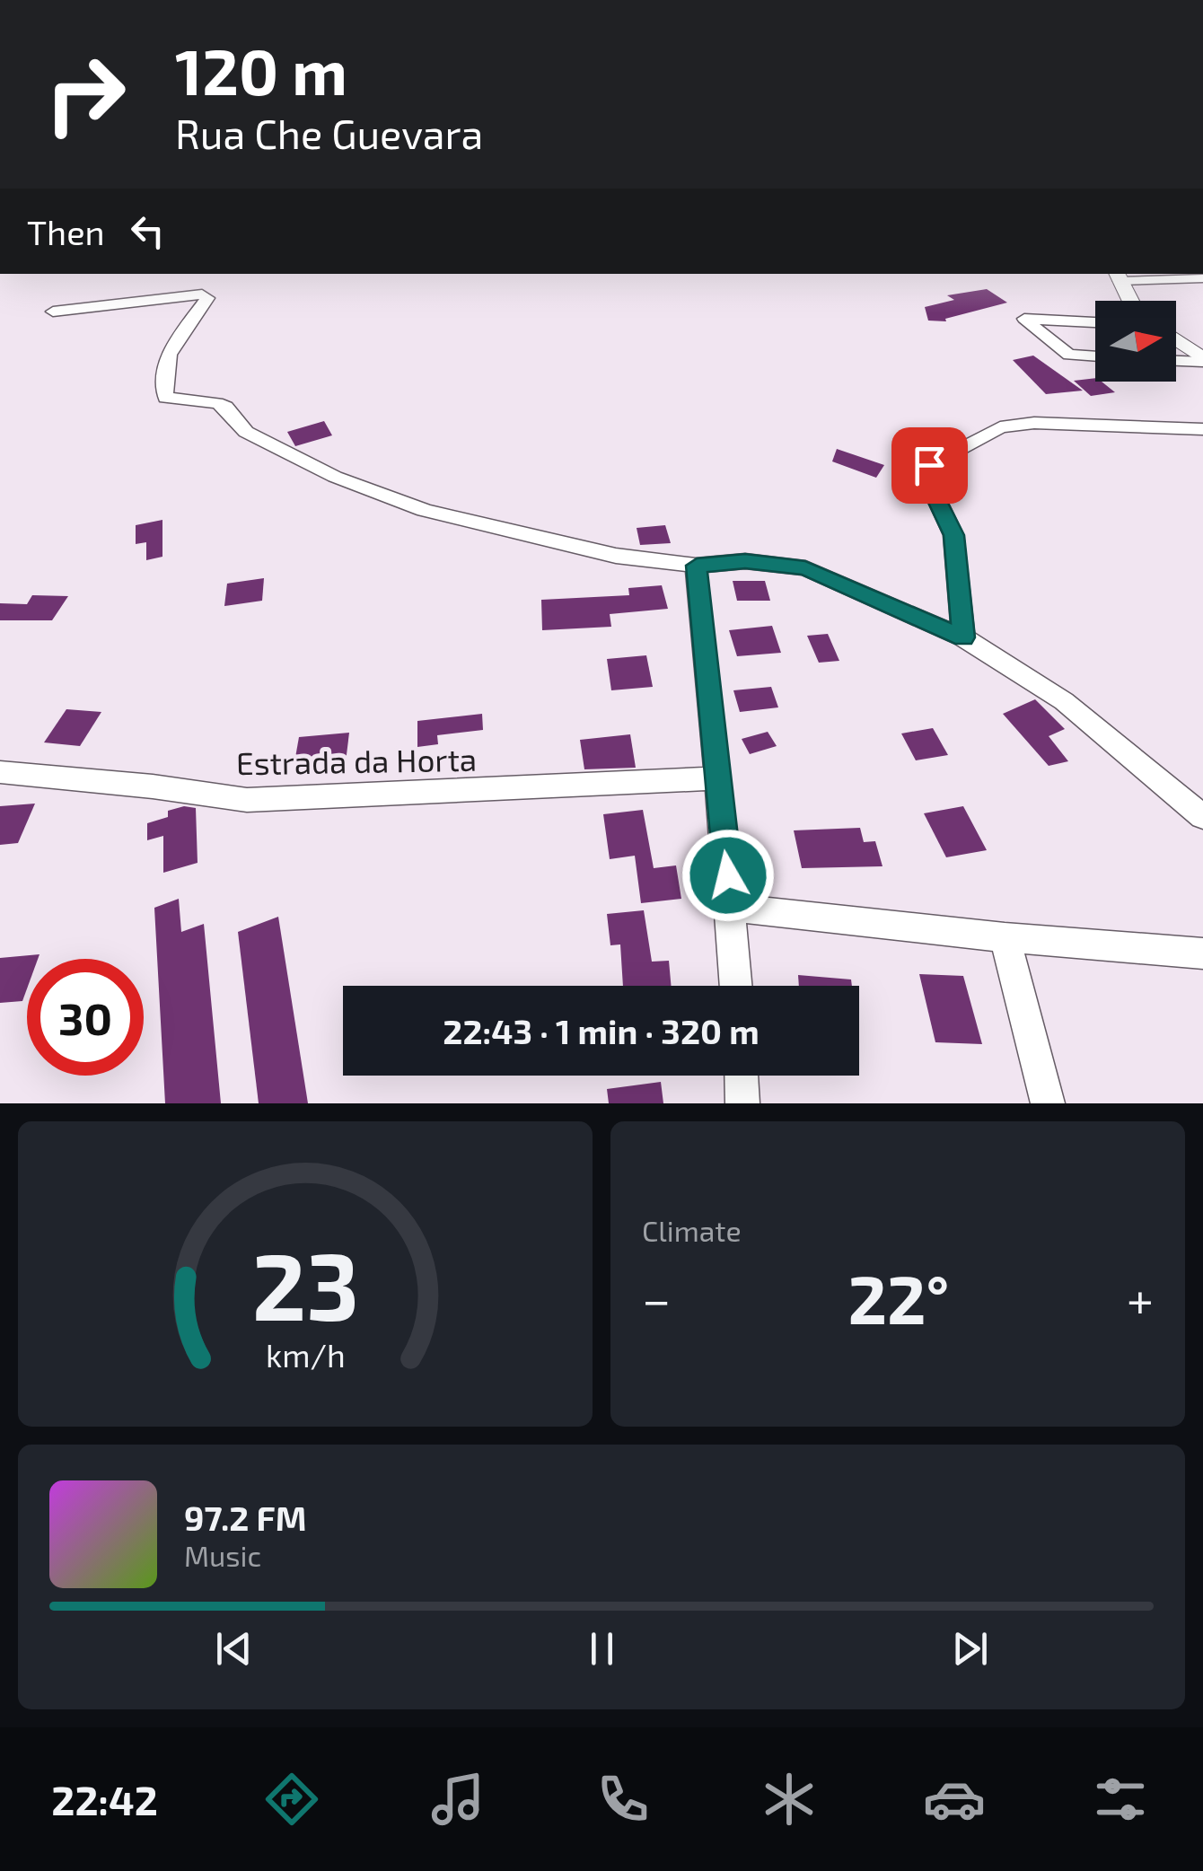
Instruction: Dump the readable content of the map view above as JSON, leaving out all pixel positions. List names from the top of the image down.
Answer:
{
  "streets": {
    "street": ["Estrada da Horta"]
  },
  "north": "right",
  "page": {
    "turn": ["120 m", "Rua Che Guevara"],
    "then": "Then",
    "limit": "30",
    "trip": "22:43 · 1 min · 320 m",
    "tile": "Climate",
    "heat": ["−", "22°", "+"],
    "song": ["97.2 FM", "Music"],
    "tabs": "22:42",
    "gauge": ["23", "km/h"]
  }
}
